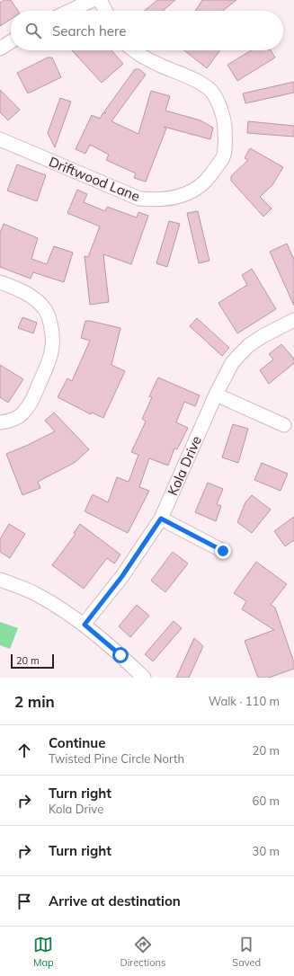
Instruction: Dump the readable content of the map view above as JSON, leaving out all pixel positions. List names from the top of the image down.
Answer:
{
  "streets": {
    "street": ["Driftwood Lane", "Kola Drive"]
  },
  "scale_bar": "20 m",
  "page": {
    "search": "Search here",
    "scale": "20 m",
    "heading": ["2 min", "Walk · 110 m"],
    "list": [
      ["Continue", "Twisted Pine Circle North", "20 m"],
      ["Turn right", "Kola Drive", "60 m"],
      ["Turn right", "30 m"],
      "Arrive at destination"
    ],
    "nav": ["Map", "Directions", "Saved"]
  }
}
